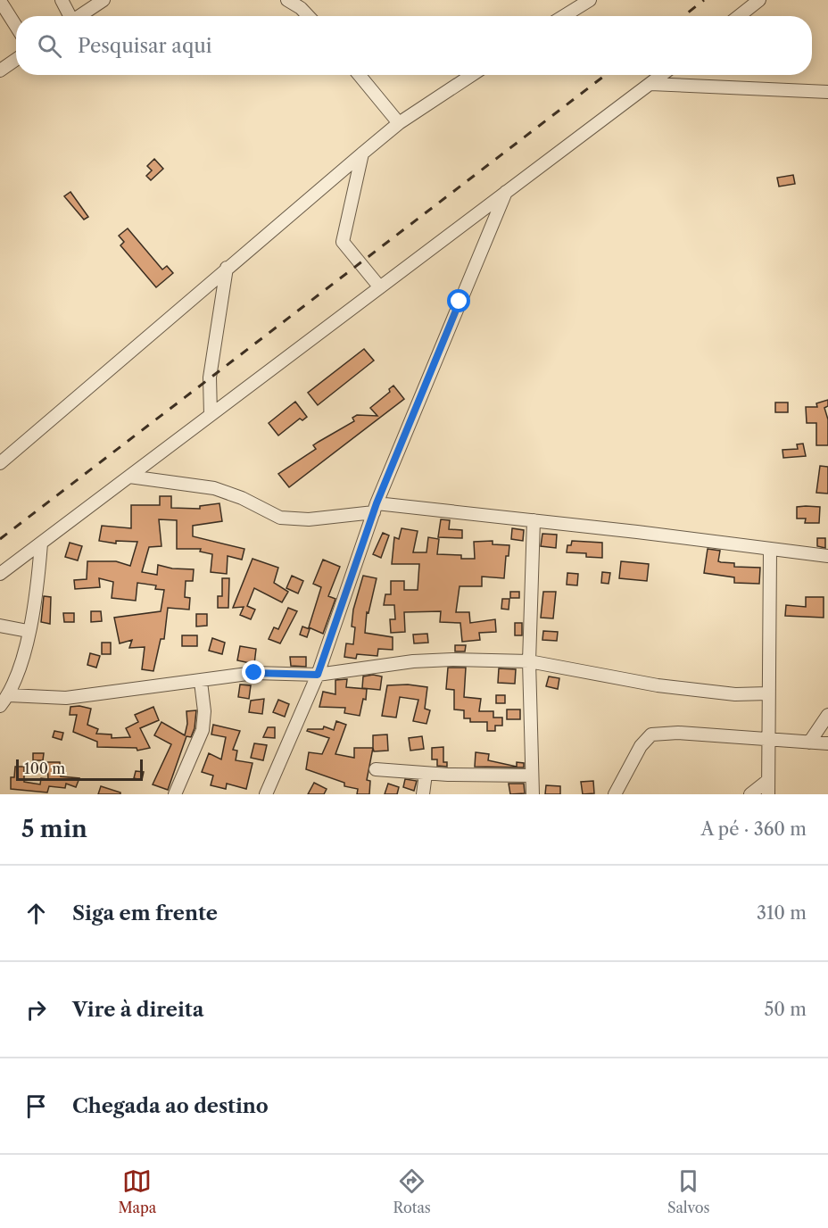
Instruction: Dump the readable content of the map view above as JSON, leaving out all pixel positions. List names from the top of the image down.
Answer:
{
  "scale_bar": "100 m",
  "page": {
    "search": "Pesquisar aqui",
    "scale": "100 m",
    "heading": ["5 min", "A pé · 360 m"],
    "list": [
      ["Siga em frente", "310 m"],
      ["Vire à direita", "50 m"],
      "Chegada ao destino"
    ],
    "nav": ["Mapa", "Rotas", "Salvos"]
  }
}
